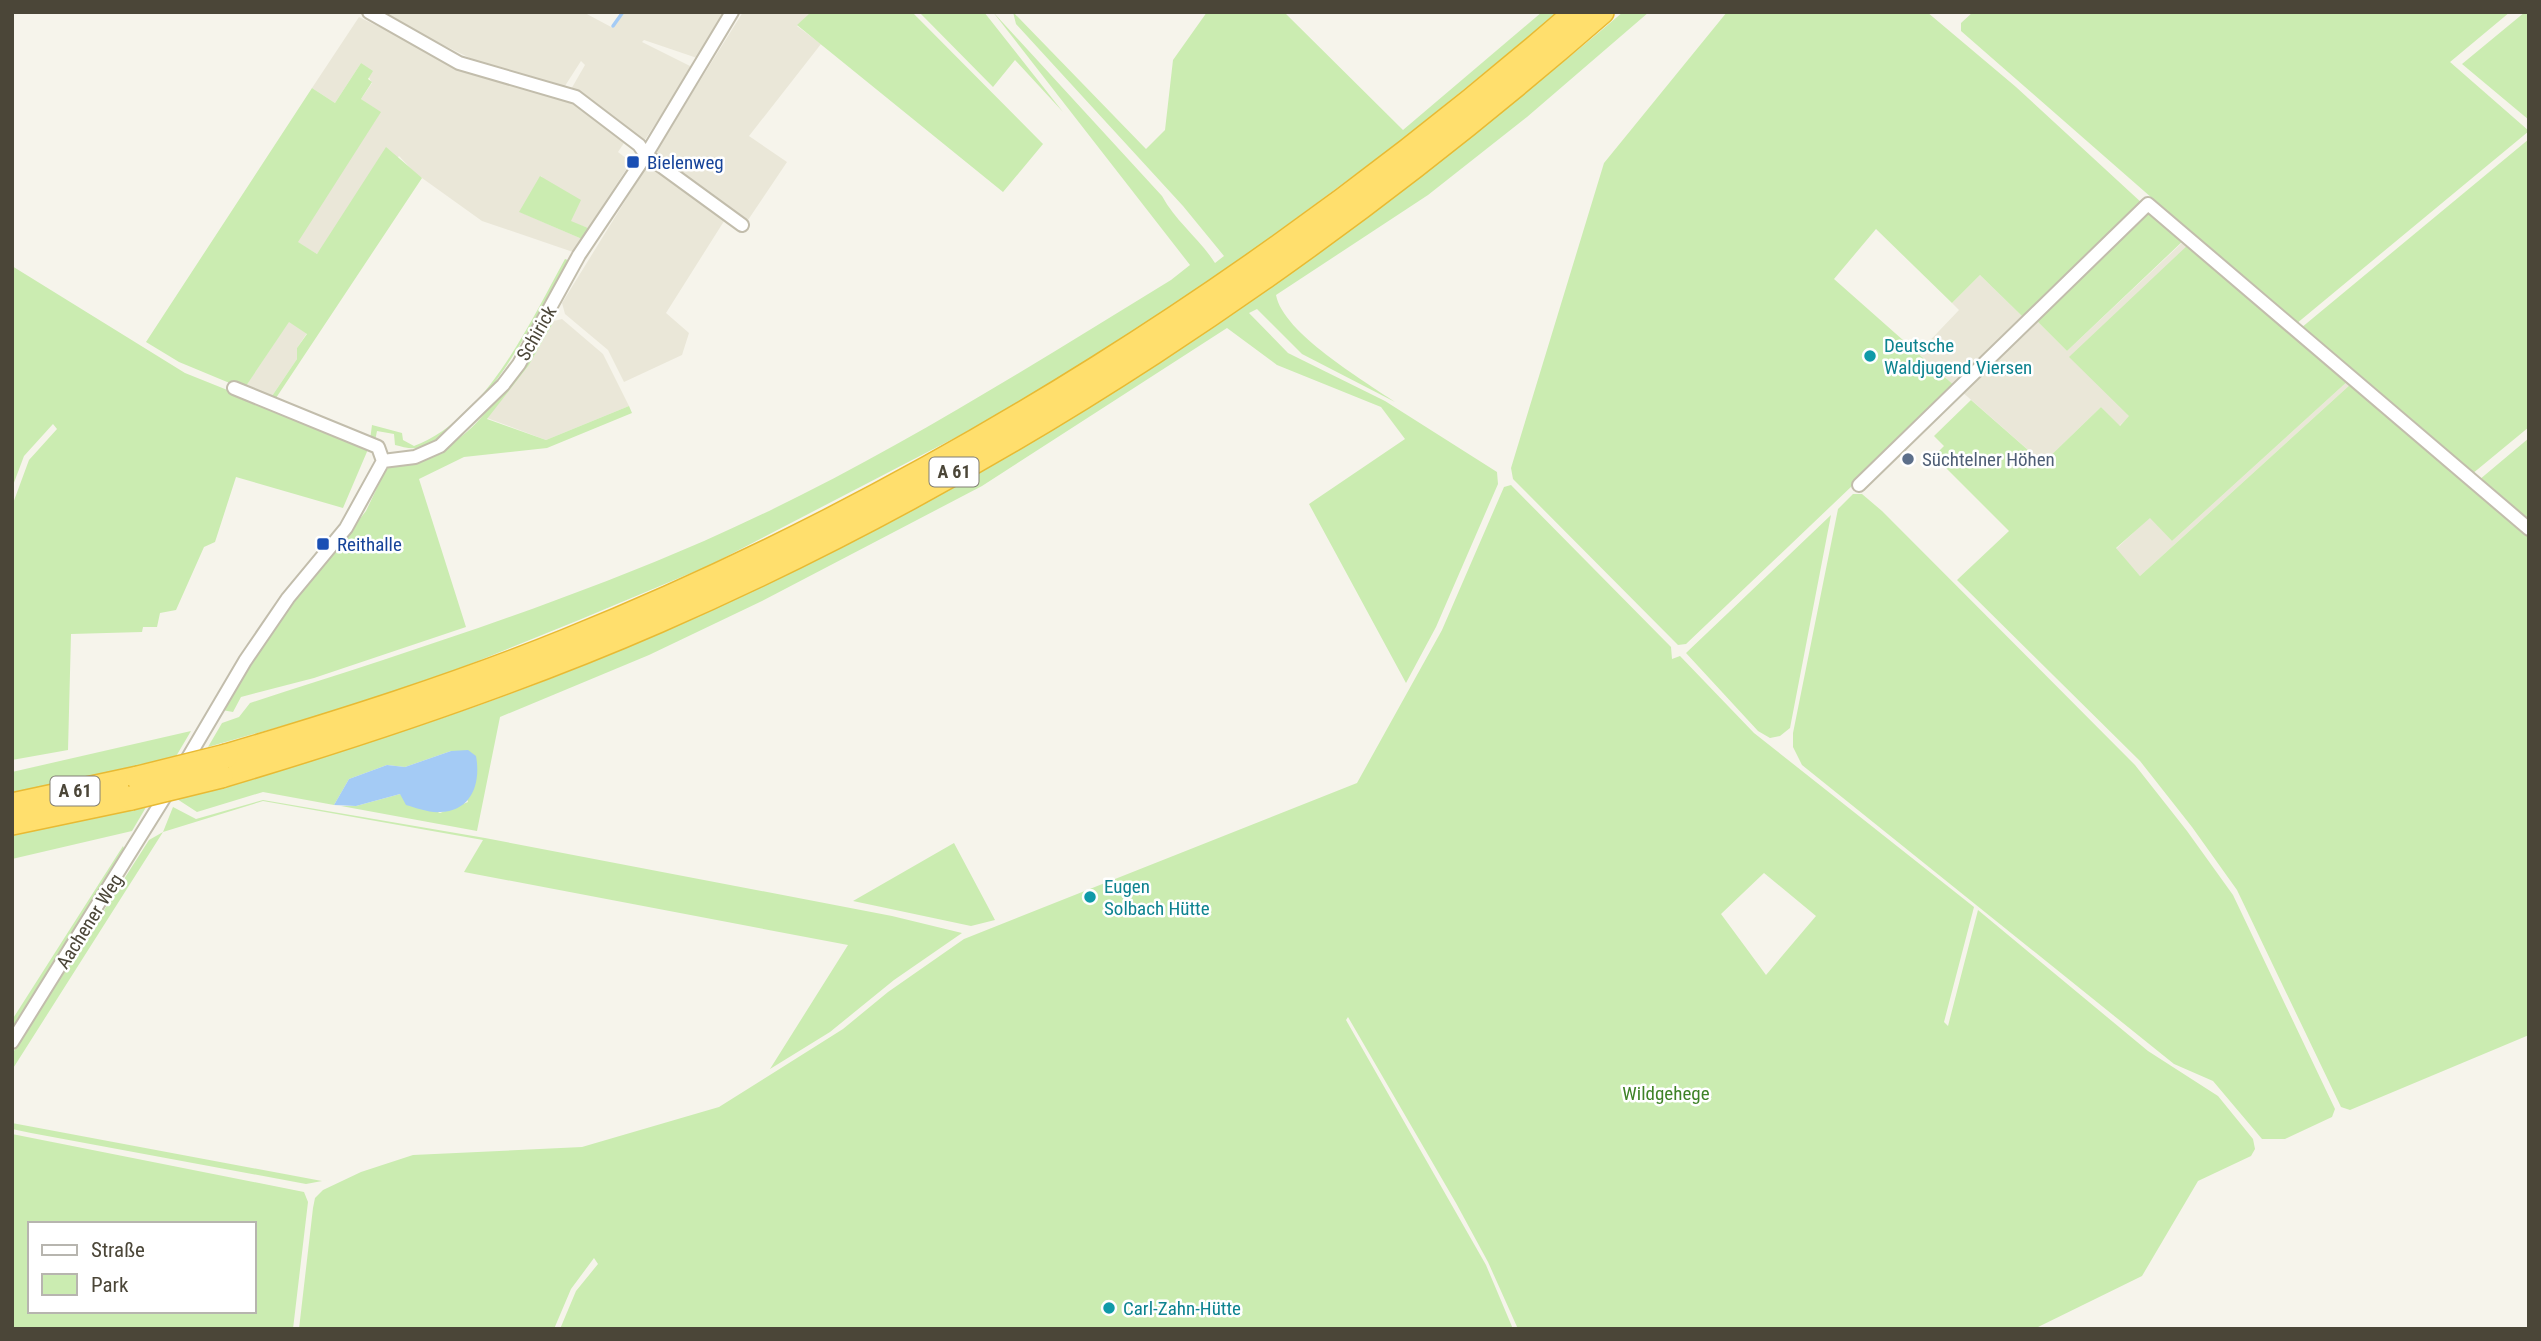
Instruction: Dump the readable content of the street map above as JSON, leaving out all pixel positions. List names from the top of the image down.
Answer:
{
  "streets": {
    "highway": ["A 61"],
    "street": ["Schirick", "Aachener Weg"]
  },
  "crossings": [
    ["Schirick", "Aachener Weg"]
  ],
  "parks": ["Wildgehege"],
  "places": {
    "transit": ["Bielenweg", "Reithalle"],
    "other": [
      "Deutsche Waldjugend Viersen",
      "Süchtelner Höhen",
      "Eugen Solbach Hütte",
      "Carl-Zahn-Hütte"
    ]
  },
  "legend": ["Straße", "Park"]
}
